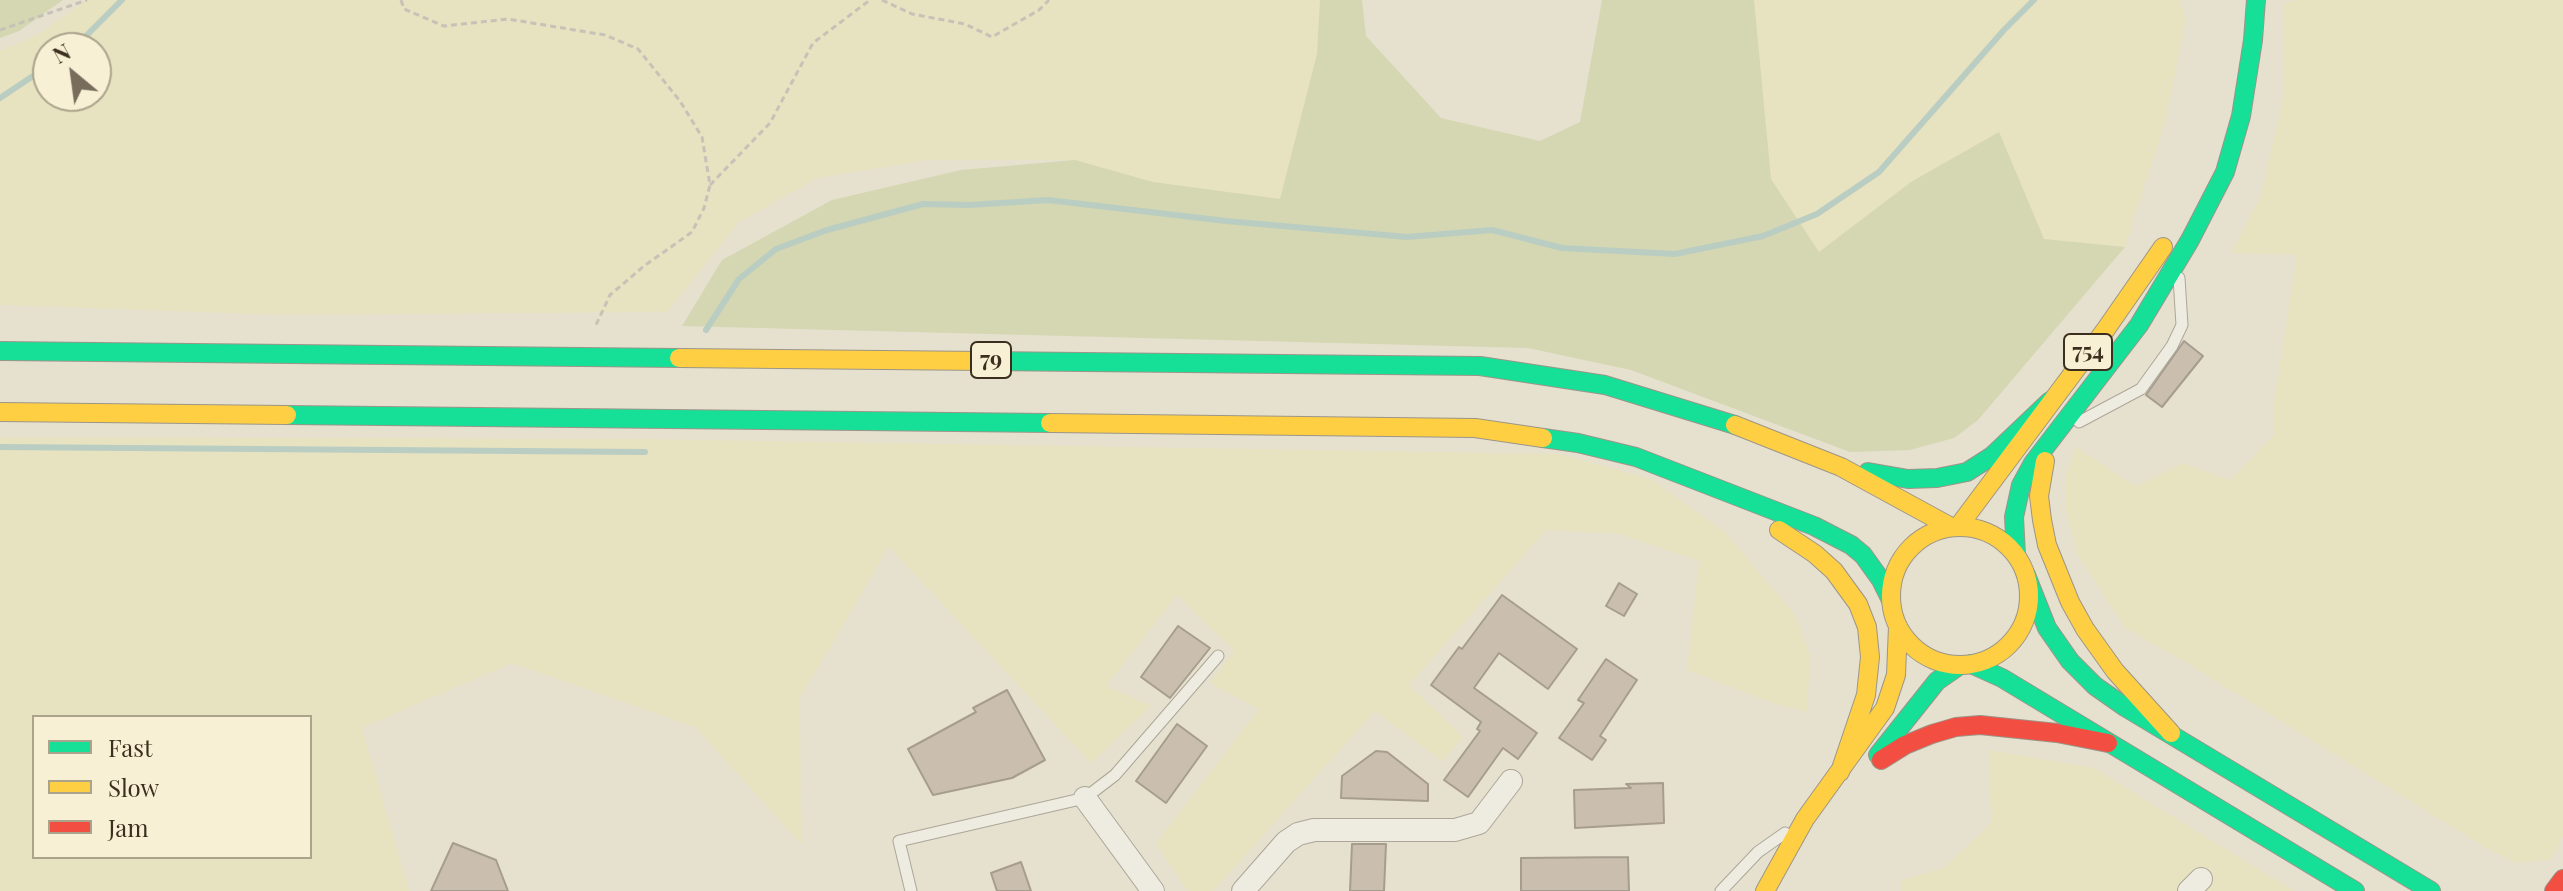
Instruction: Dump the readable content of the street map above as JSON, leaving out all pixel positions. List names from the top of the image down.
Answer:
{
  "streets": {
    "main road": ["754", "79"]
  },
  "crossings": [
    ["754", "79"]
  ],
  "legend": ["Fast", "Slow", "Jam"],
  "north": "top left"
}
